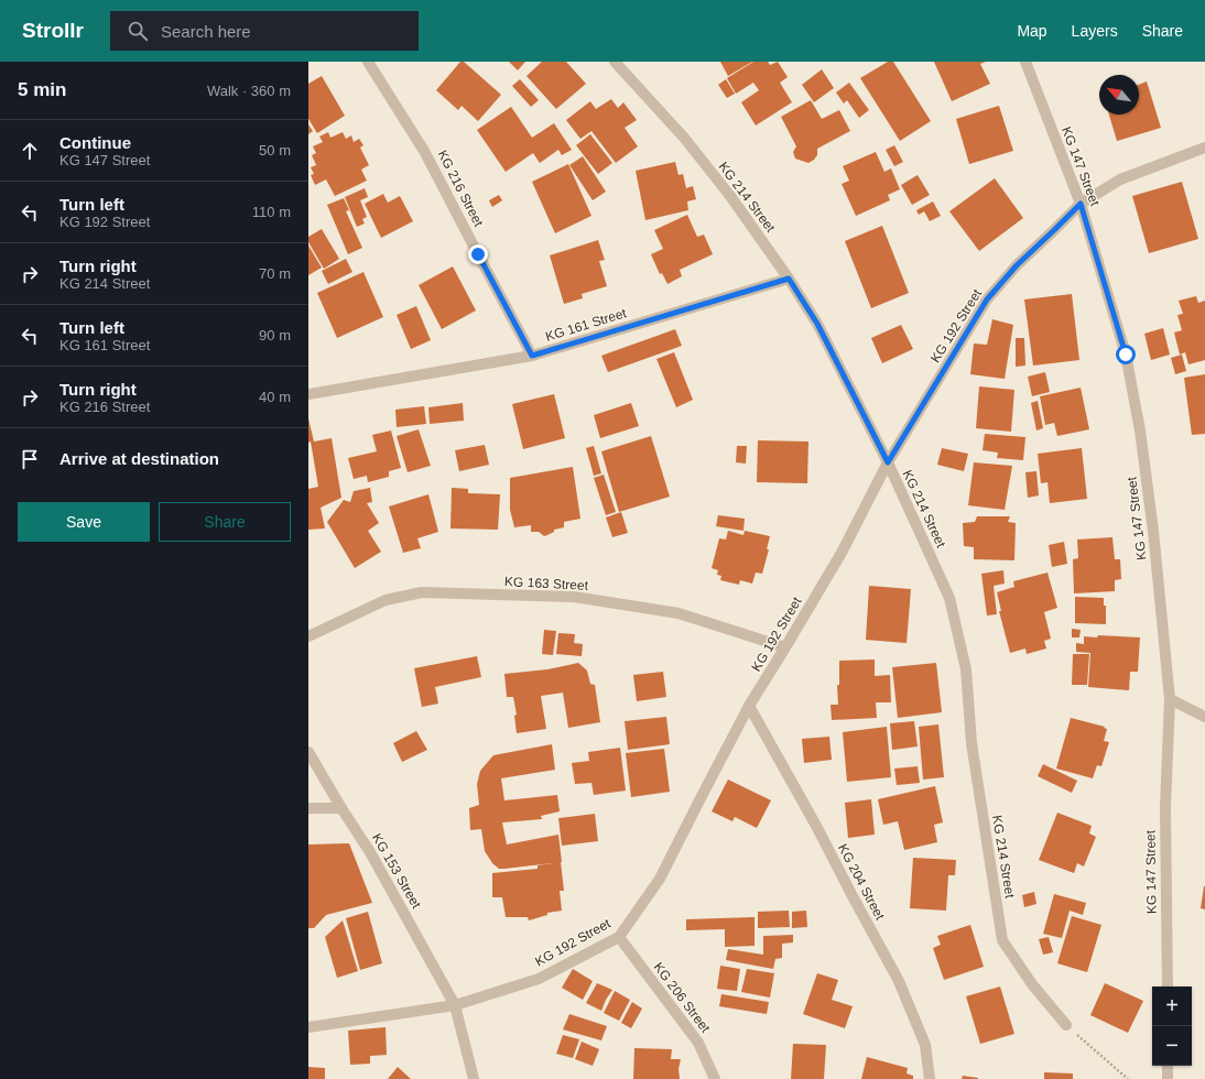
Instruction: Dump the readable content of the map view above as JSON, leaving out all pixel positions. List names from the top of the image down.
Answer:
{
  "streets": {
    "street": [
      "KG 147 Street",
      "KG 216 Street",
      "KG 214 Street",
      "KG 161 Street",
      "KG 192 Street",
      "KG 163 Street",
      "KG 153 Street",
      "KG 204 Street",
      "KG 206 Street"
    ]
  },
  "crossings": [
    ["KG 147 Street", "KG 192 Street"],
    ["KG 216 Street", "KG 161 Street"],
    ["KG 214 Street", "KG 161 Street"],
    ["KG 214 Street", "KG 192 Street"],
    ["KG 192 Street", "KG 163 Street"],
    ["KG 192 Street", "KG 153 Street"],
    ["KG 192 Street", "KG 204 Street"],
    ["KG 192 Street", "KG 206 Street"]
  ],
  "north": "top left",
  "page": {
    "header": "Strollr",
    "search": "Search here",
    "nav": ["Map", "Layers", "Share"],
    "heading": ["5 min", "Walk · 360 m"],
    "list": [
      ["Continue", "KG 147 Street", "50 m"],
      ["Turn left", "KG 192 Street", "110 m"],
      ["Turn right", "KG 214 Street", "70 m"],
      ["Turn left", "KG 161 Street", "90 m"],
      ["Turn right", "KG 216 Street", "40 m"],
      "Arrive at destination"
    ],
    "buttons": ["Save", "Share"],
    "map_buttons": ["+", "−"]
  }
}
